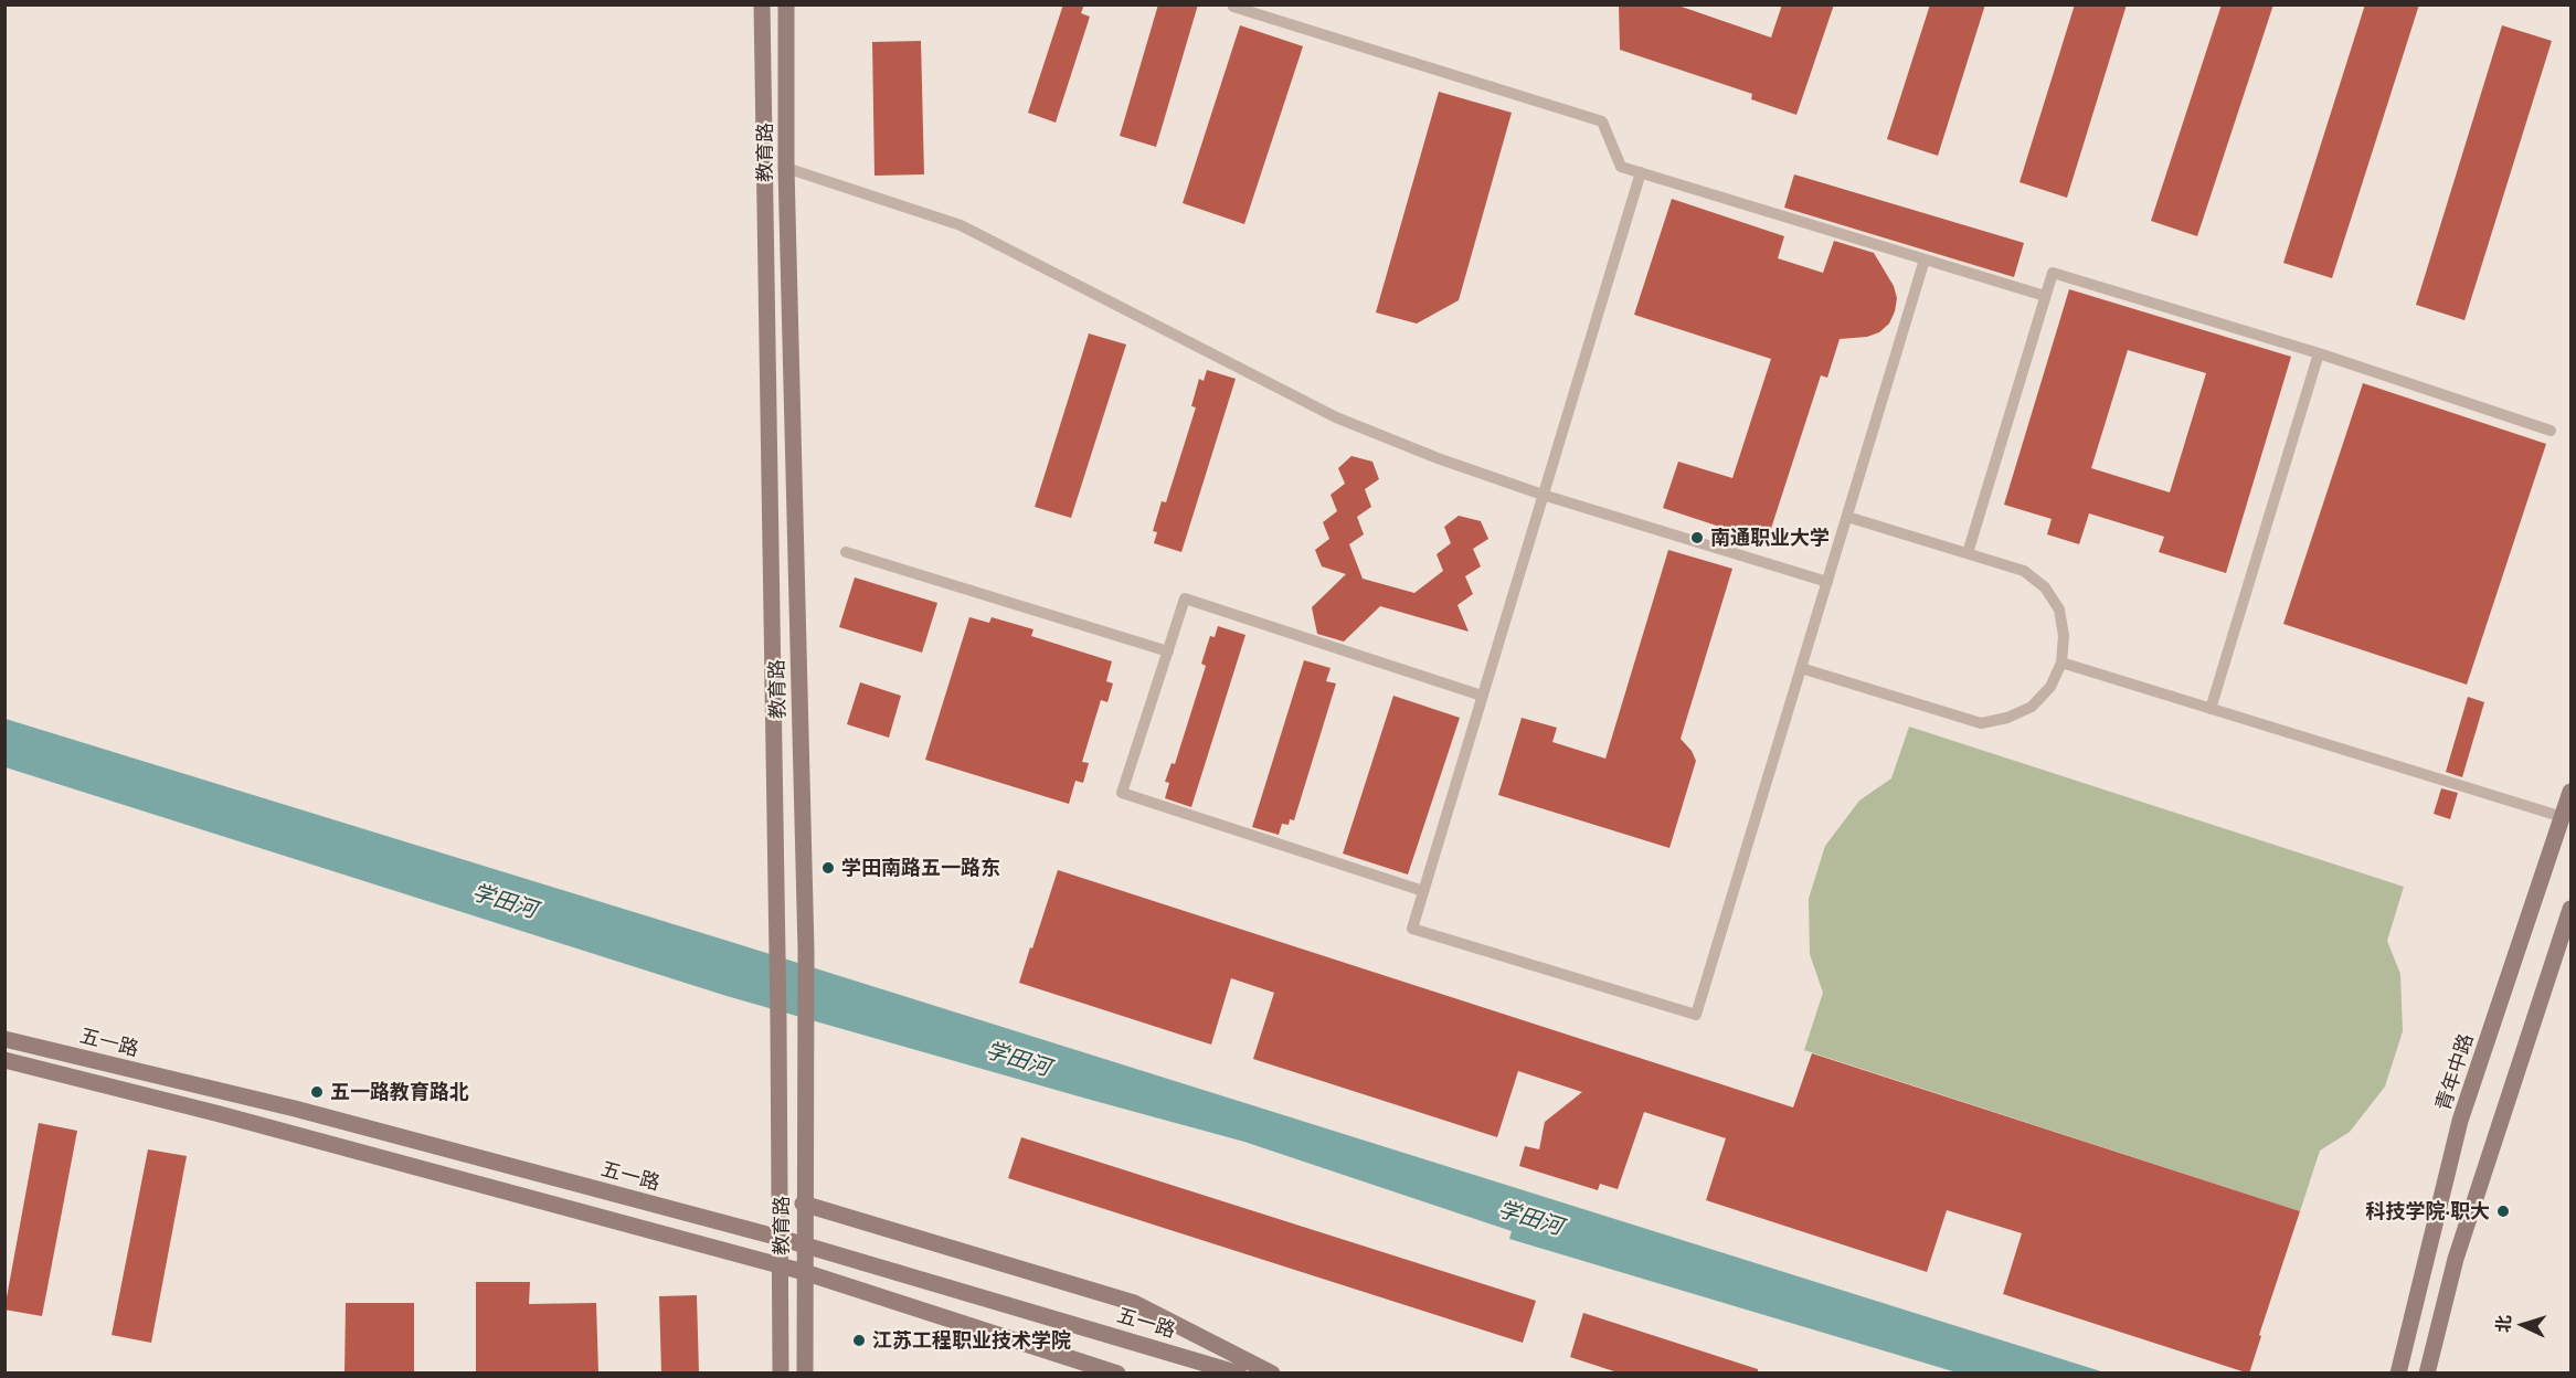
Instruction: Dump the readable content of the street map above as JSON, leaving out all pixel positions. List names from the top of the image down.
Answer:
{
  "streets": {
    "main road": ["教育路", "五一路", "青年中路"]
  },
  "crossings": [
    ["教育路", "五一路"]
  ],
  "water": ["学田河"],
  "places": [
    "南通职业大学",
    "学田南路五一路东",
    "五一路教育路北",
    "科技学院·职大",
    "江苏工程职业技术学院"
  ],
  "north": "left"
}
